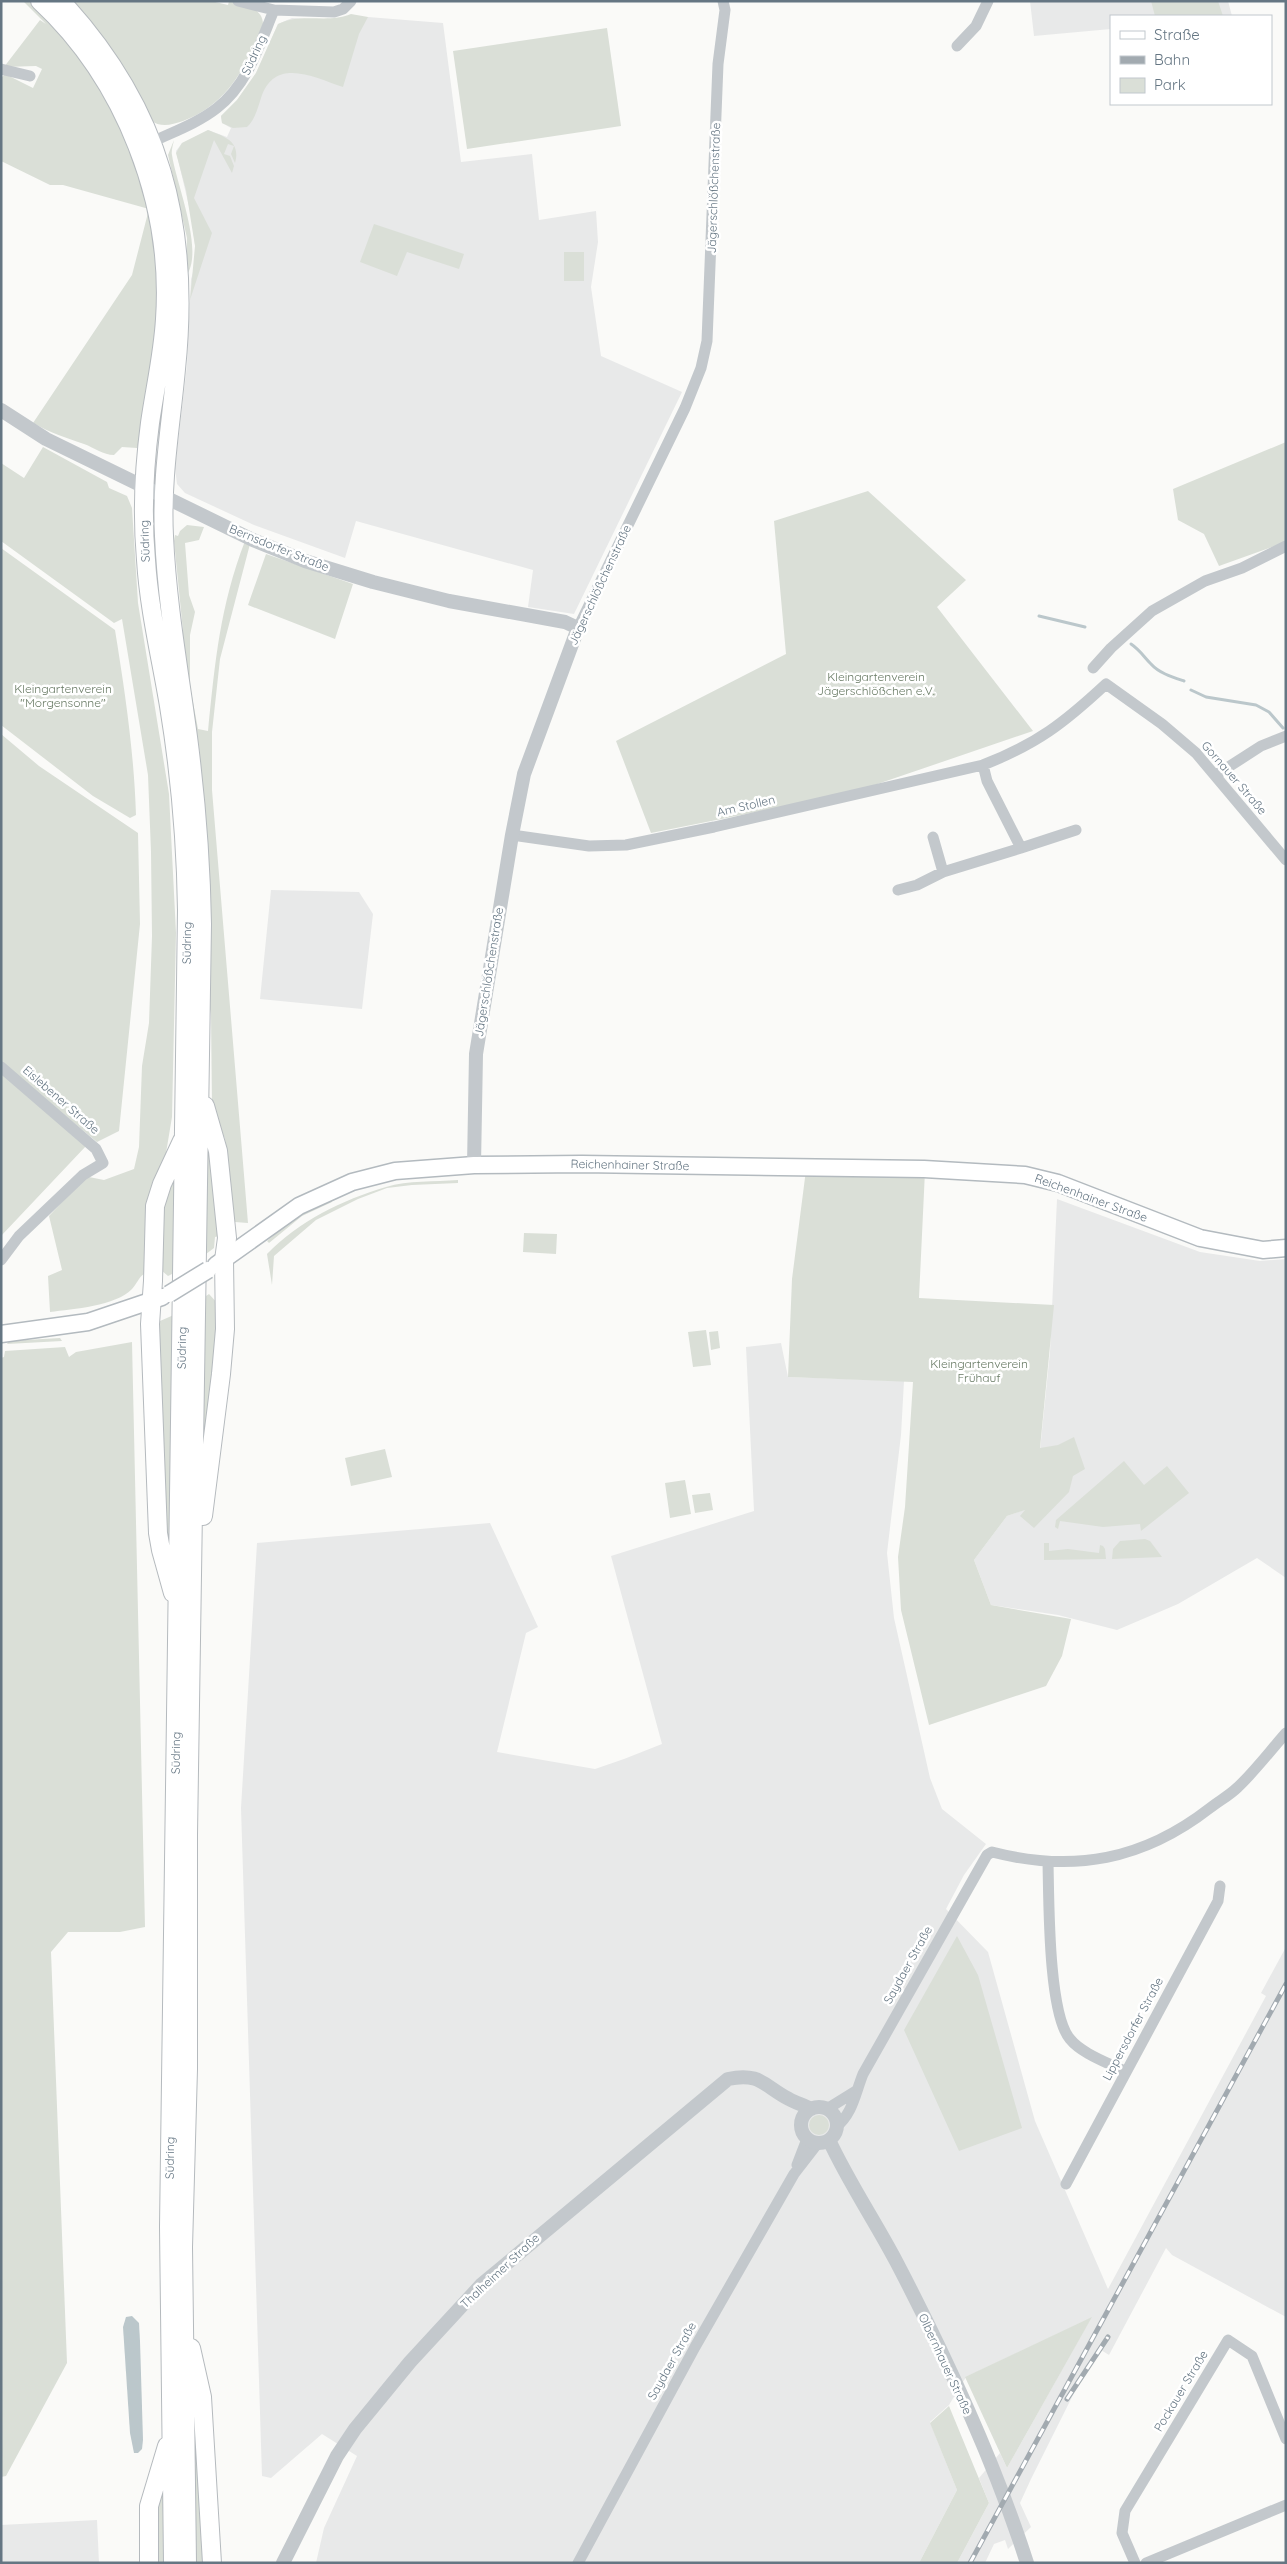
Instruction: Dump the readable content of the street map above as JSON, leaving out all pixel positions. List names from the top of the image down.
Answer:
{
  "streets": {
    "main road": ["Südring", "Reichenhainer Straße"],
    "street": [
      "Jägerschlößchenstraße",
      "Bernsdorfer Straße",
      "Gornauer Straße",
      "Am Stollen",
      "Eislebener Straße",
      "Saydaer Straße",
      "Lippersdorfer Straße",
      "Thalheimer Straße",
      "Olbernhauer Straße",
      "Pockauer Straße"
    ]
  },
  "crossings": [
    ["Südring", "Bernsdorfer Straße"],
    ["Jägerschlößchenstraße", "Bernsdorfer Straße"],
    ["Jägerschlößchenstraße", "Am Stollen"],
    ["Jägerschlößchenstraße", "Reichenhainer Straße"],
    ["Gornauer Straße", "Am Stollen"],
    ["Saydaer Straße", "Thalheimer Straße"],
    ["Saydaer Straße", "Olbernhauer Straße"],
    ["Thalheimer Straße", "Olbernhauer Straße"]
  ],
  "parks": ["Kleingartenverein Jägerschlößchen e.V.", "Kleingartenverein \"Morgensonne\"", "Kleingartenverein Frühauf"],
  "legend": ["Straße", "Bahn", "Park"]
}
